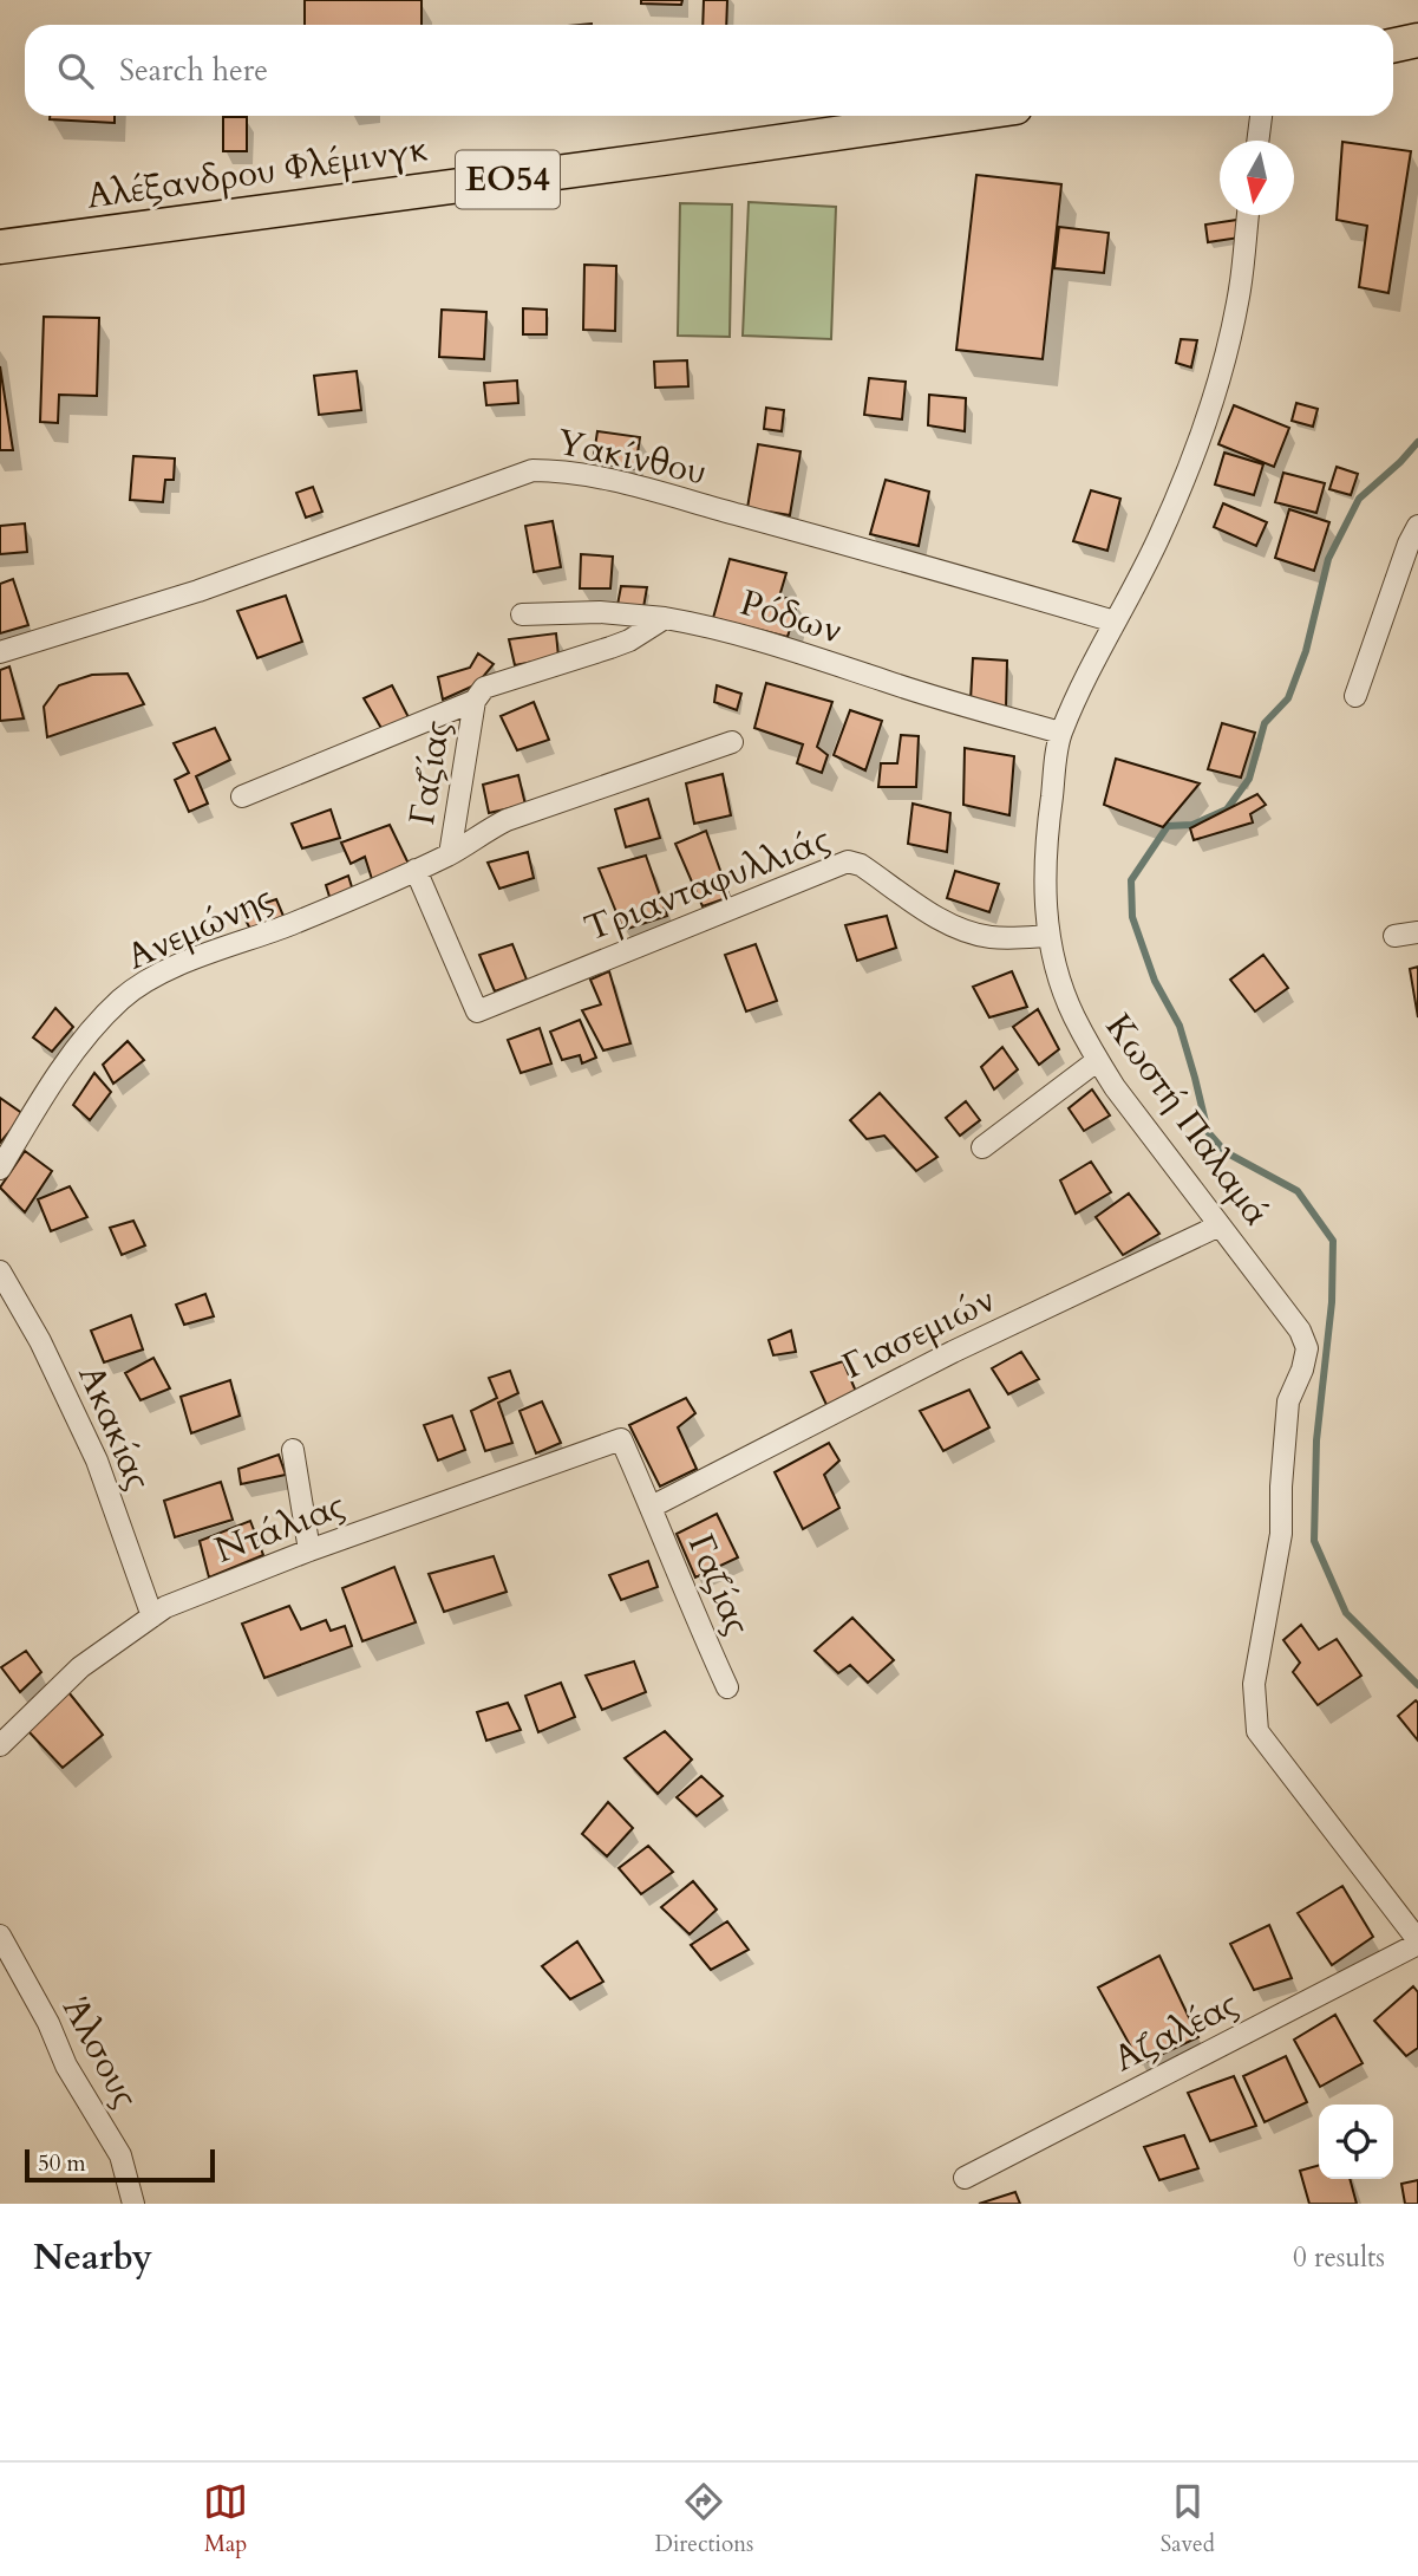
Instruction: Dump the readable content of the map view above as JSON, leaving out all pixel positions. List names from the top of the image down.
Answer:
{
  "streets": {
    "main road": ["Αλέξανδρου Φλέμινγκ", "ΕΟ54"],
    "street": [
      "Υακίνθου",
      "Ρόδων",
      "Γαζίας",
      "Τριανταφυλλιάς",
      "Ανεμώνης",
      "Κωστή Παλαμά",
      "Γιασεμιών",
      "Ακακίας",
      "Ντάλιας",
      "Αζαλέας",
      "Άλσους"
    ]
  },
  "crossings": [
    ["Υακίνθου", "Κωστή Παλαμά"],
    ["Ρόδων", "Κωστή Παλαμά"],
    ["Γαζίας", "Τριανταφυλλιάς"],
    ["Γαζίας", "Ανεμώνης"],
    ["Γαζίας", "Γιασεμιών"],
    ["Γαζίας", "Ντάλιας"],
    ["Τριανταφυλλιάς", "Κωστή Παλαμά"],
    ["Κωστή Παλαμά", "Γιασεμιών"],
    ["Κωστή Παλαμά", "Αζαλέας"],
    ["Ακακίας", "Ντάλιας"]
  ],
  "scale_bar": "50 m",
  "north": "bottom",
  "page": {
    "search": "Search here",
    "scale": "50 m",
    "heading": ["Nearby", "0 results"],
    "nav": ["Map", "Directions", "Saved"]
  }
}
